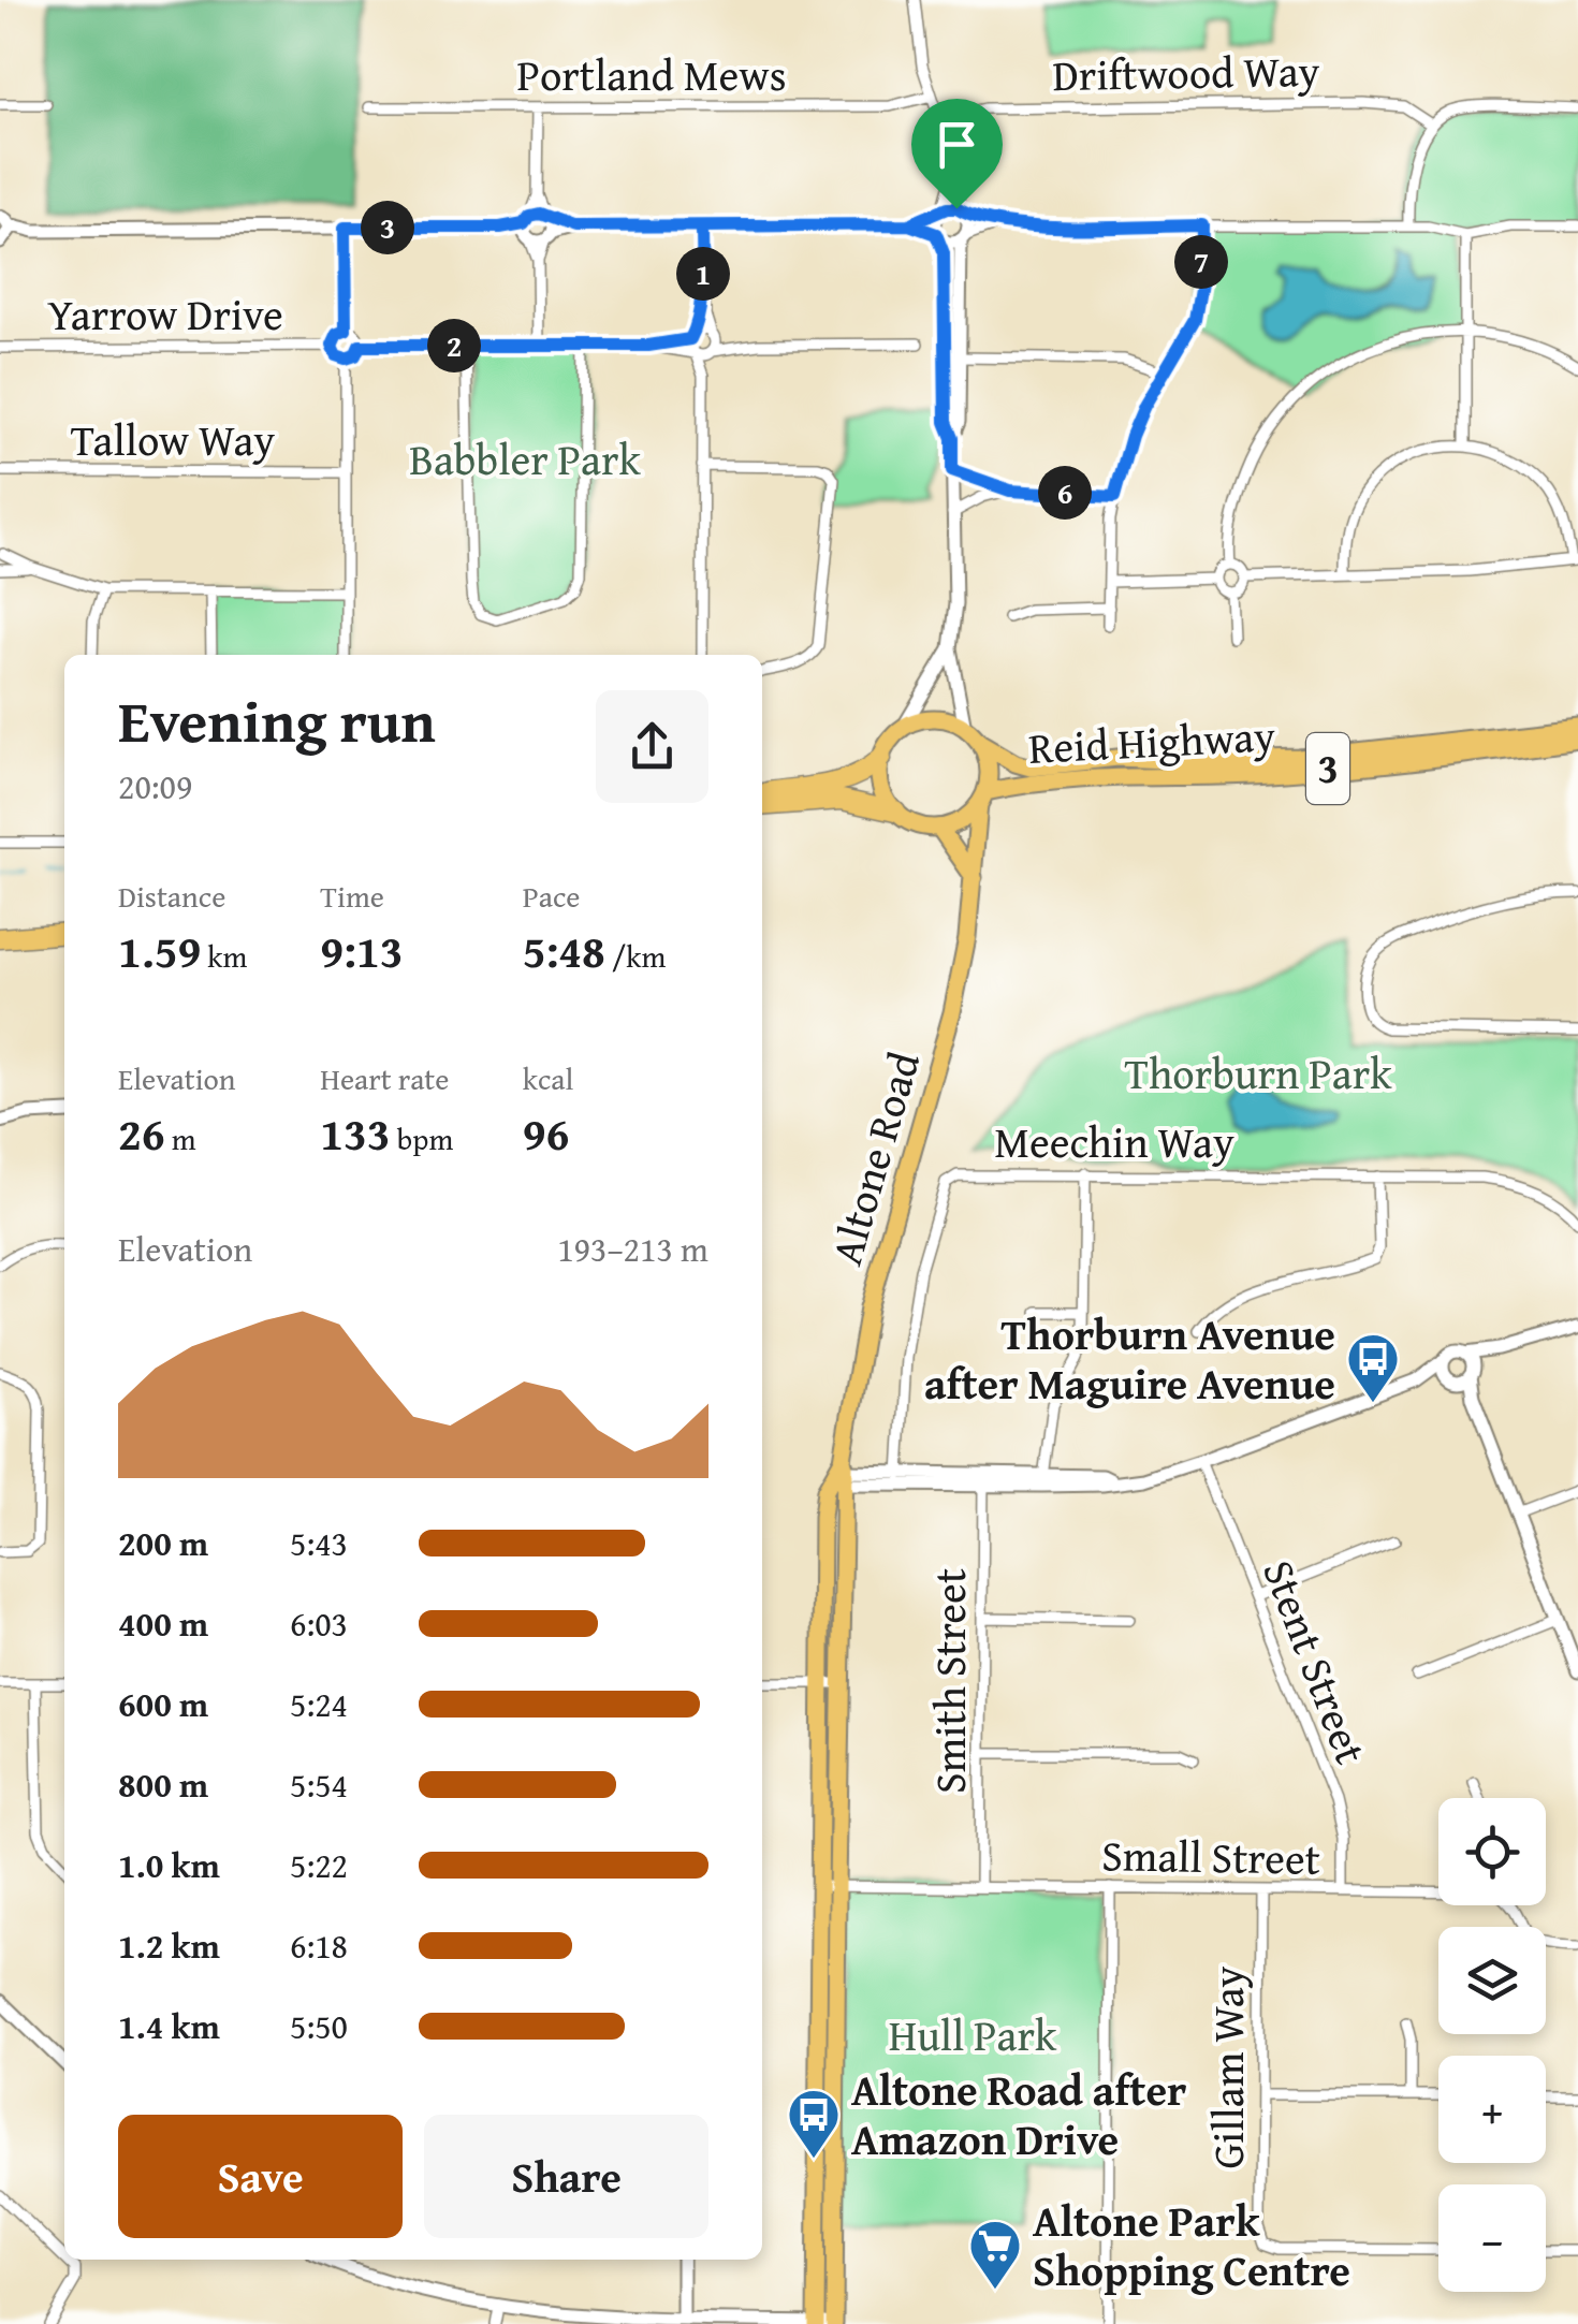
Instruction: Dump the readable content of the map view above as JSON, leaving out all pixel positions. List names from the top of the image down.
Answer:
{
  "streets": {
    "main road": ["Reid Highway", "3", "Altone Road"],
    "street": [
      "Driftwood Way",
      "Portland Mews",
      "Yarrow Drive",
      "Tallow Way",
      "Meechin Way",
      "Stent Street",
      "Smith Street",
      "Small Street",
      "Gillam Way"
    ]
  },
  "crossings": [
    ["Reid Highway", "Altone Road"],
    ["Altone Road", "Small Street"],
    ["Stent Street", "Small Street"],
    ["Smith Street", "Small Street"],
    ["Small Street", "Gillam Way"]
  ],
  "parks": ["Babbler Park", "Thorburn Park", "Hull Park"],
  "places": {
    "bus stop": ["Thorburn Avenue after Maguire Avenue", "Altone Road after Amazon Drive"],
    "supermarket": ["Altone Park Shopping Centre"]
  },
  "page": {
    "pins": [
      "3",
      "7",
      "1",
      "2",
      "6"
    ],
    "heading": ["Evening run", "20:09"],
    "stats": [
      ["Distance", "1.59 km"],
      ["Time", "9:13"],
      ["Pace", "5:48 /km"],
      ["Elevation", "26 m"],
      ["Heart rate", "133 bpm"],
      ["kcal", "96"]
    ],
    "chart": ["Elevation", "193–213 m"],
    "list": [
      {
        "name": "200 m",
        "note": "5:43"
      },
      {
        "name": "400 m",
        "note": "6:03"
      },
      {
        "name": "600 m",
        "note": "5:24"
      },
      {
        "name": "800 m",
        "note": "5:54"
      },
      {
        "name": "1.0 km",
        "note": "5:22"
      },
      {
        "name": "1.2 km",
        "note": "6:18"
      },
      {
        "name": "1.4 km",
        "note": "5:50"
      }
    ],
    "map_buttons": ["+", "−"],
    "buttons": ["Save", "Share"]
  }
}
